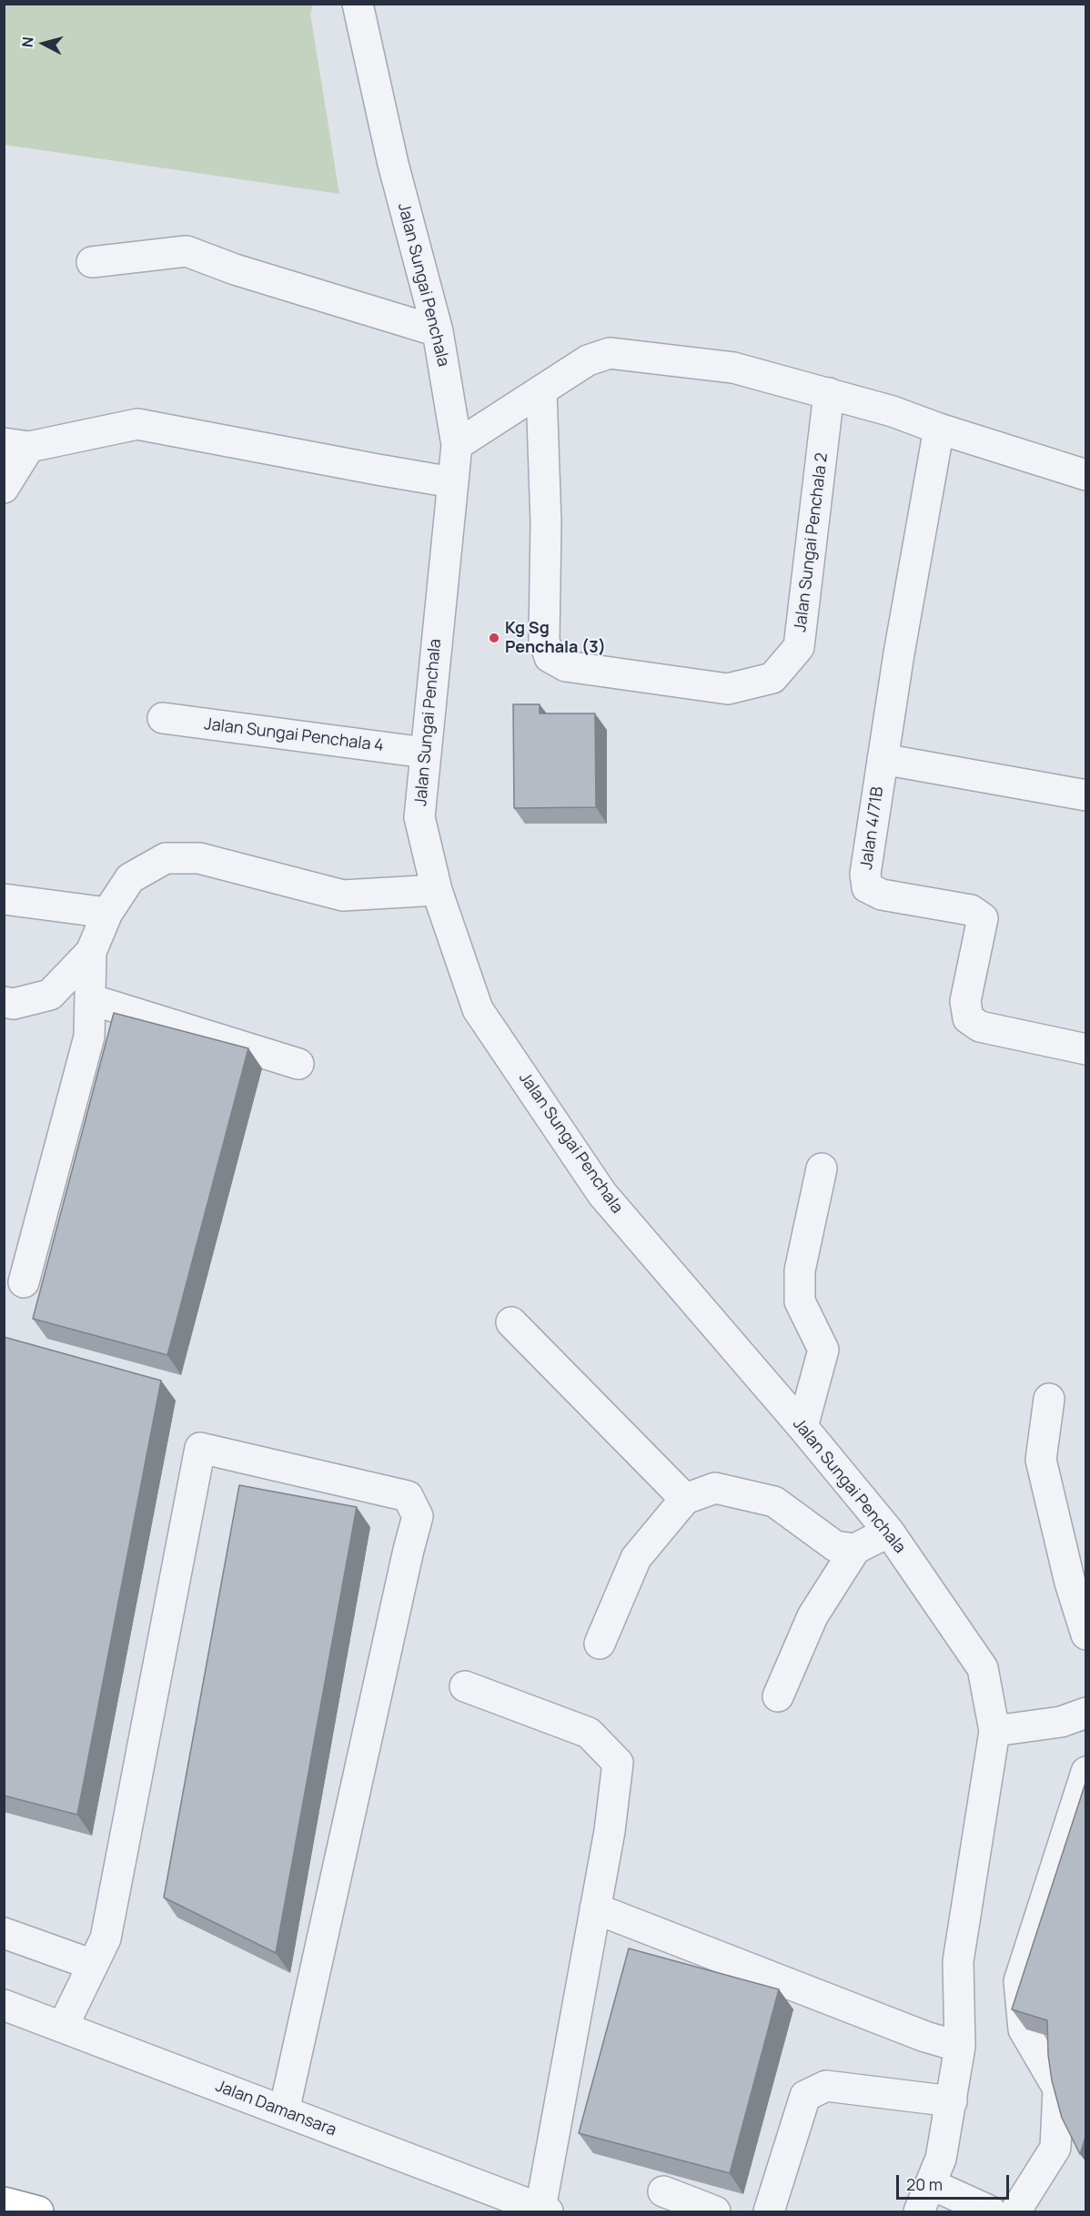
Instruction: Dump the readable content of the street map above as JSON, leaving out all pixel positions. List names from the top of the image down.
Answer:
{
  "streets": {
    "street": [
      "Jalan Sungai Penchala",
      "Jalan Sungai Penchala 2",
      "Jalan Sungai Penchala 4",
      "Jalan 4/71B",
      "Jalan Damansara"
    ]
  },
  "crossings": [
    ["Jalan Sungai Penchala", "Jalan Sungai Penchala 4"]
  ],
  "places": ["Kg Sg Penchala (3)"],
  "scale_bar": "20 m",
  "north": "left"
}
